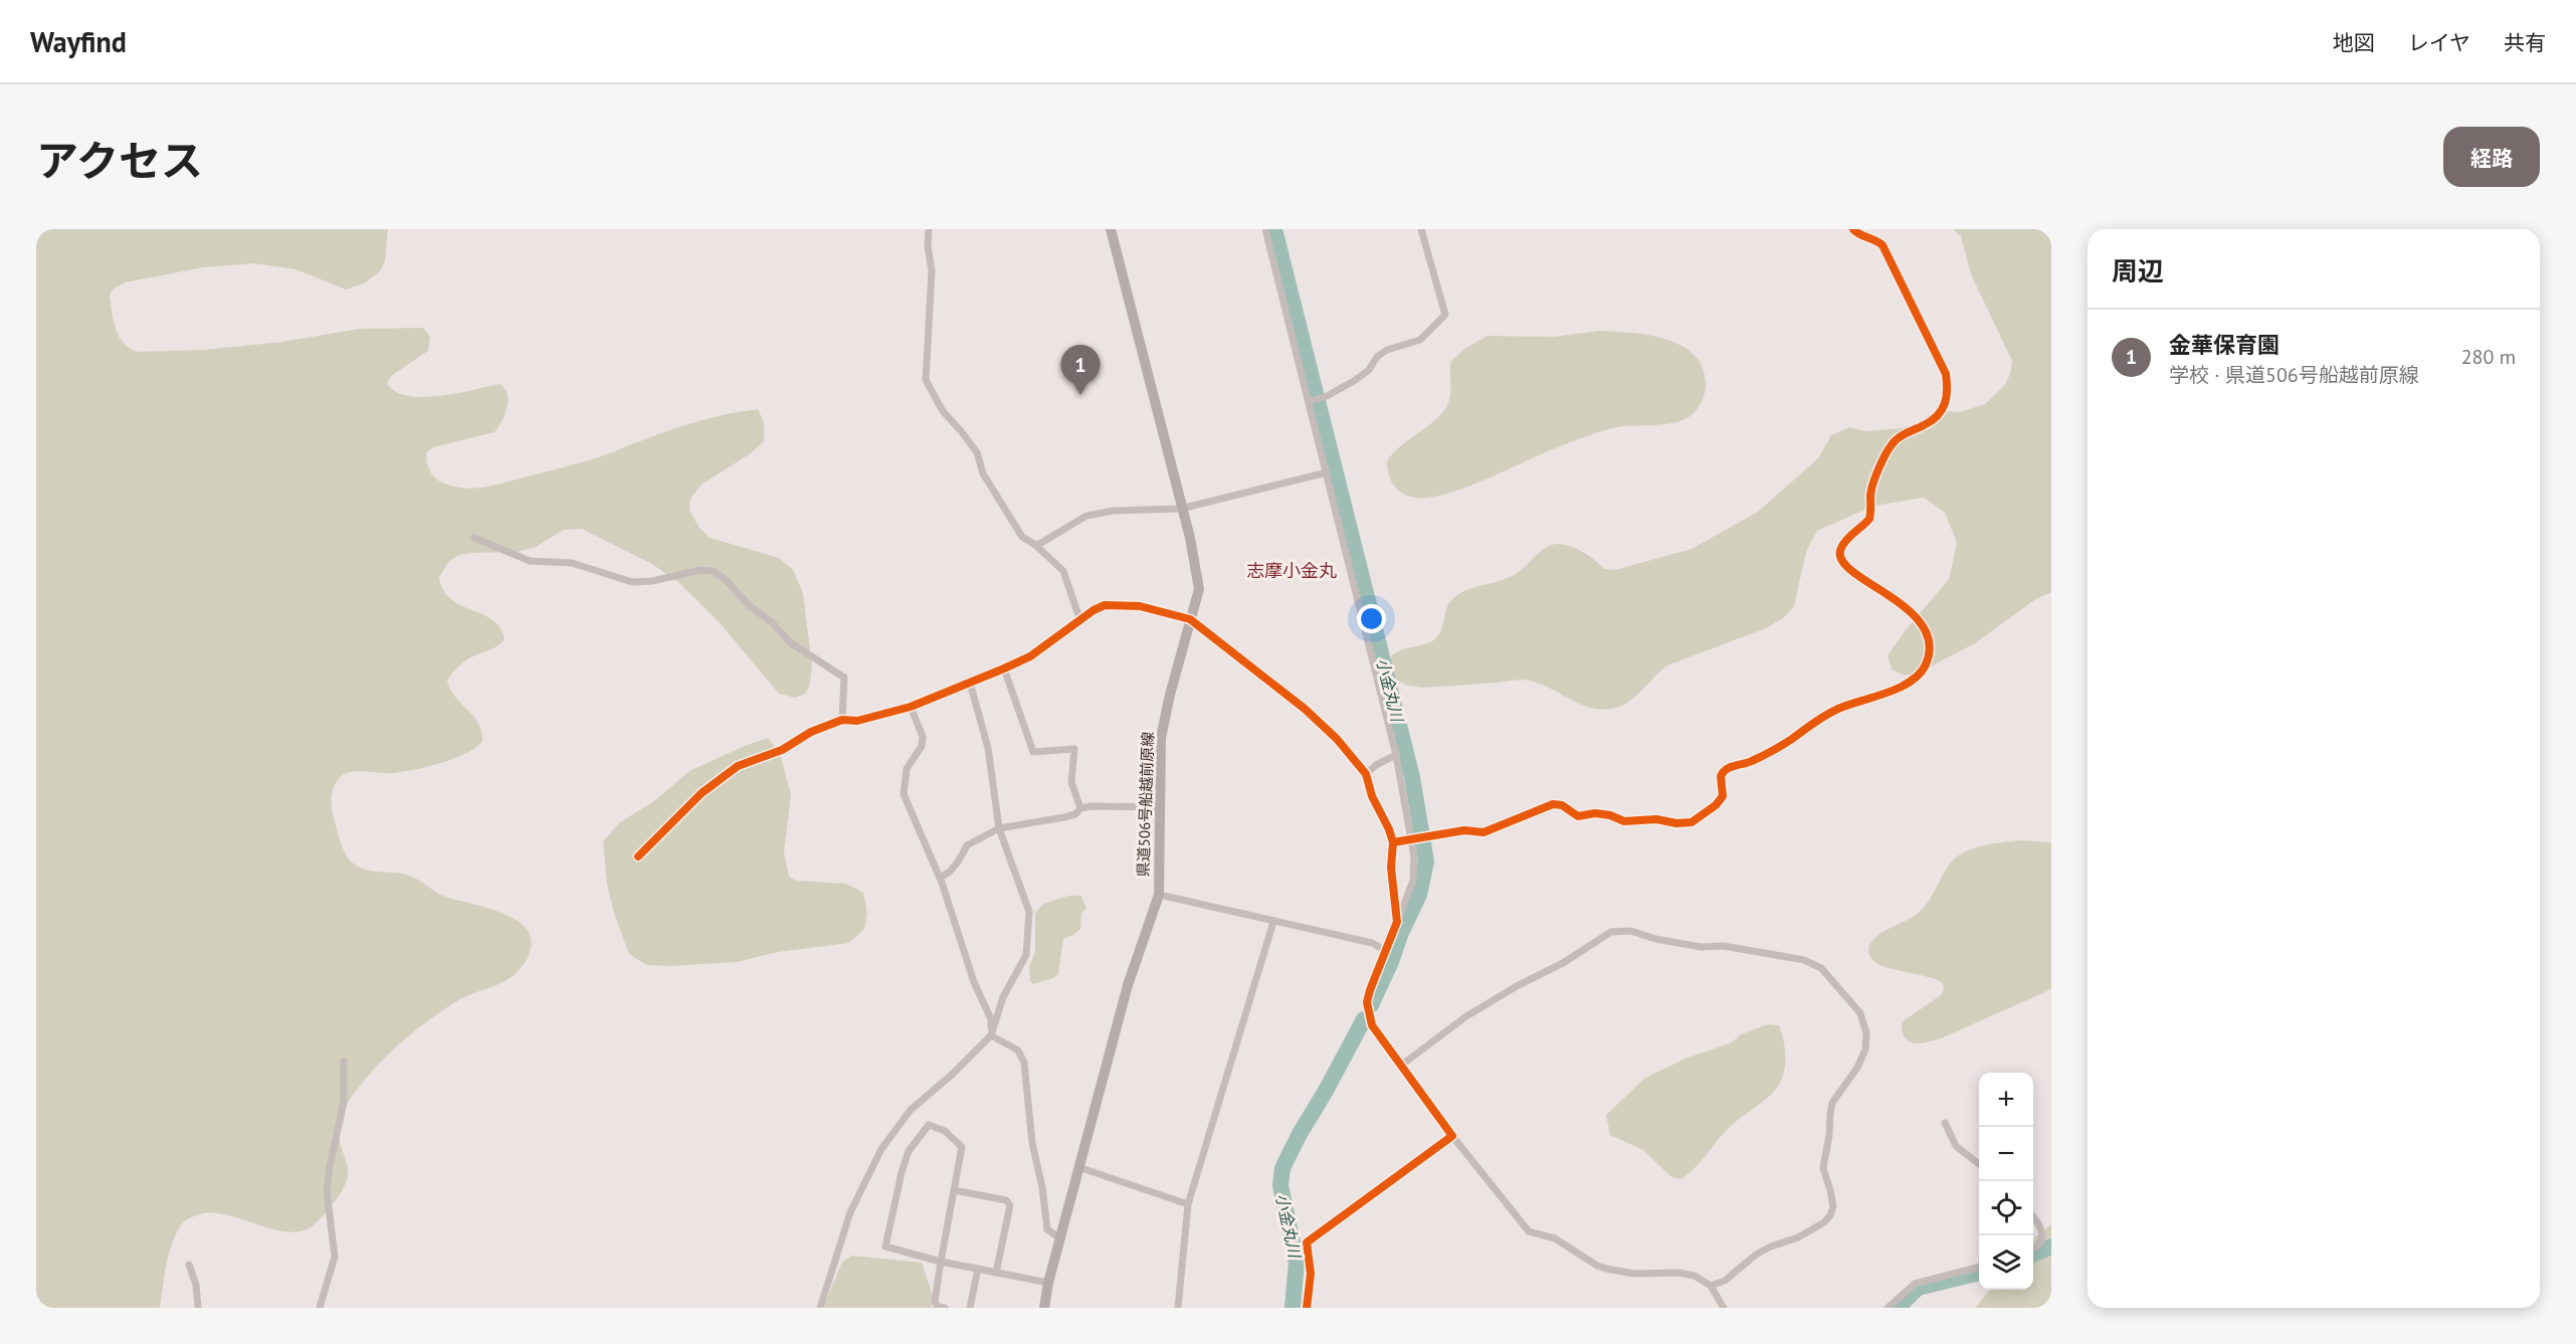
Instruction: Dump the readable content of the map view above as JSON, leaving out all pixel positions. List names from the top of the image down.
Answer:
{
  "streets": {
    "main road": ["県道506号船越前原線"]
  },
  "districts": ["志摩小金丸"],
  "water": ["小金丸川"],
  "page": {
    "header": "Wayfind",
    "nav": ["地図", "レイヤ", "共有"],
    "title": "アクセス",
    "buttons": "経路",
    "heading": "周辺",
    "list": [
      {
        "mark": "1",
        "name": "金華保育園",
        "note": "学校 · 県道506号船越前原線",
        "value": "280 m"
      }
    ],
    "pins": "1",
    "map_buttons": ["+", "−"]
  }
}
